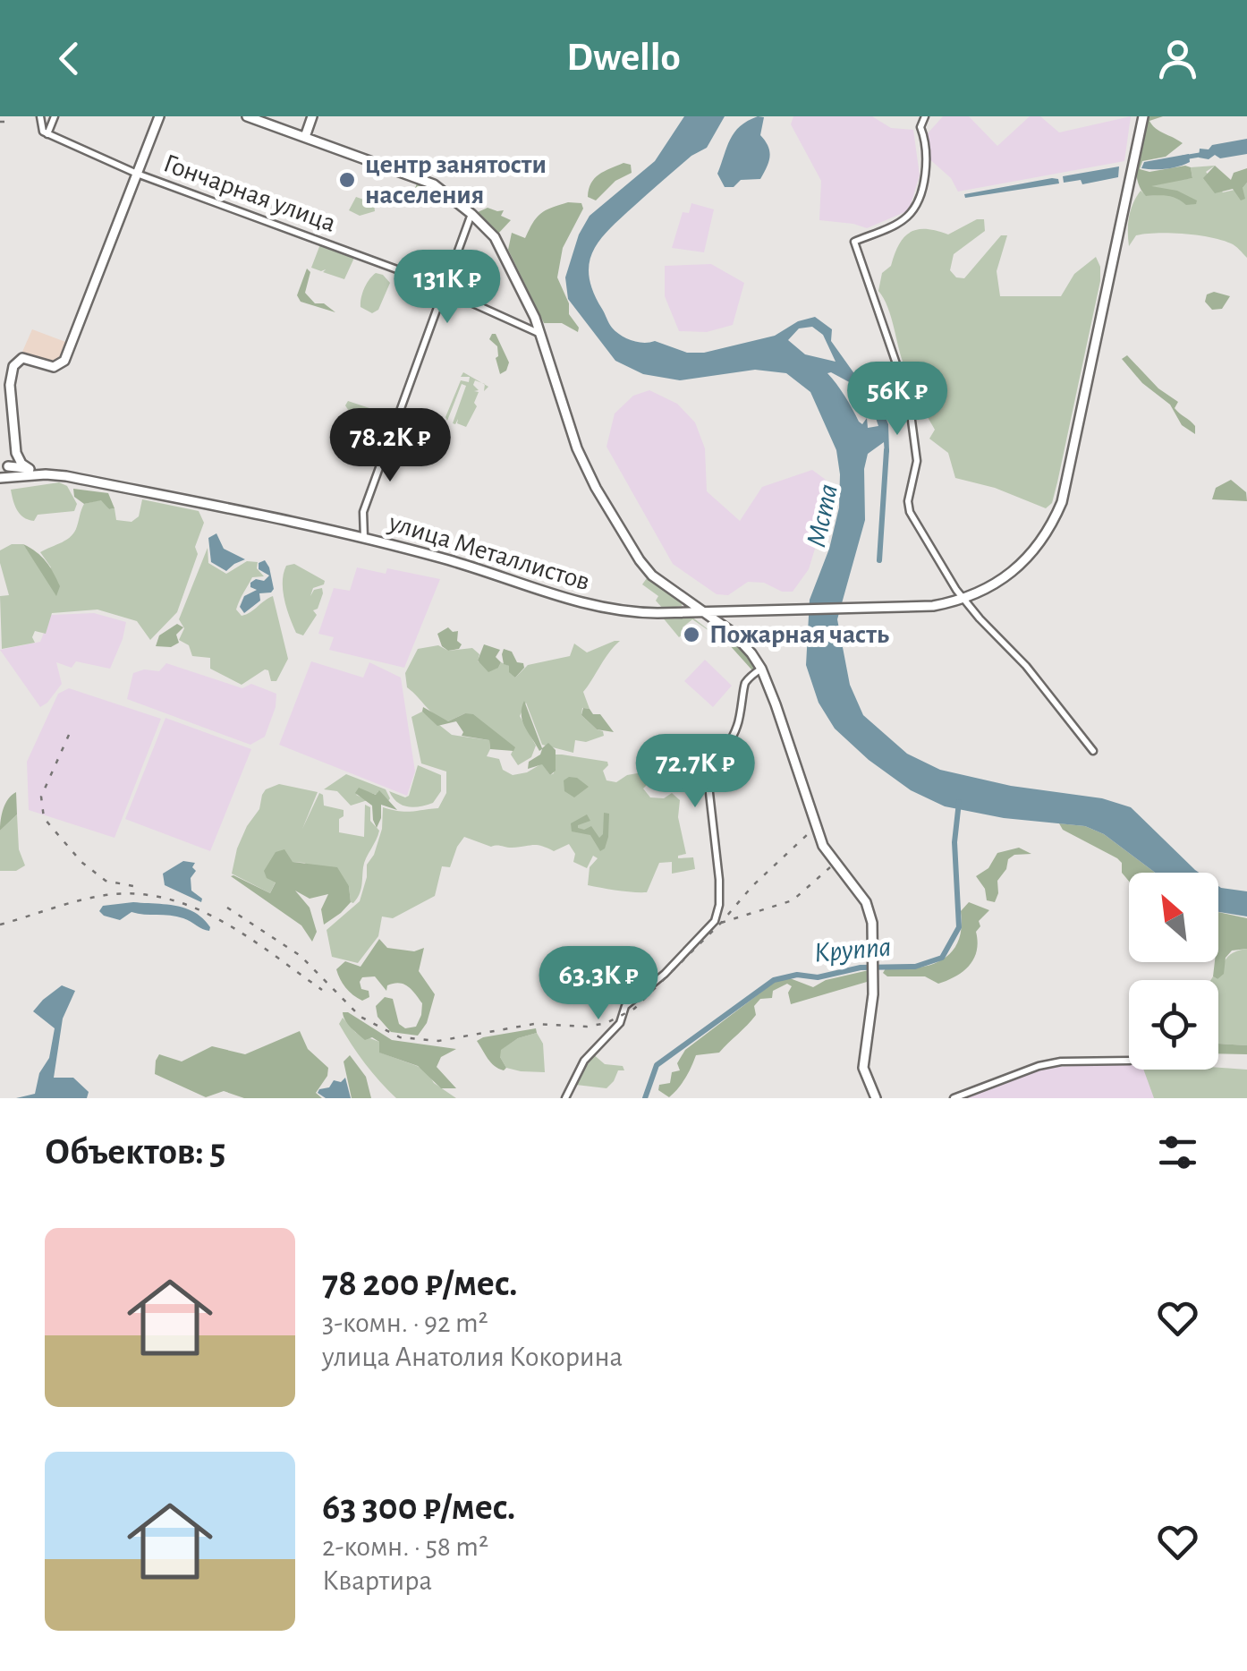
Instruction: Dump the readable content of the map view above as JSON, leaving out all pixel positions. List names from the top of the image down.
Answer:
{
  "streets": {
    "main road": ["улица Металлистов"],
    "street": ["Гончарная улица"]
  },
  "water": ["Мста", "Круппа"],
  "places": ["центр занятости населения", "Пожарная часть"],
  "north": "top left",
  "page": {
    "header": "Dwello",
    "price": [
      "131K ₽",
      "56K ₽",
      "78.2K ₽",
      "72.7K ₽",
      "63.3K ₽"
    ],
    "heading": "Объектов: 5",
    "list": [
      {
        "name": "78 200 ₽/мес.",
        "note": "3-комн. · 92 m² · улица Анатолия Кокорина"
      },
      {
        "name": "63 300 ₽/мес.",
        "note": "2-комн. · 58 m² · Квартира"
      }
    ]
  }
}
